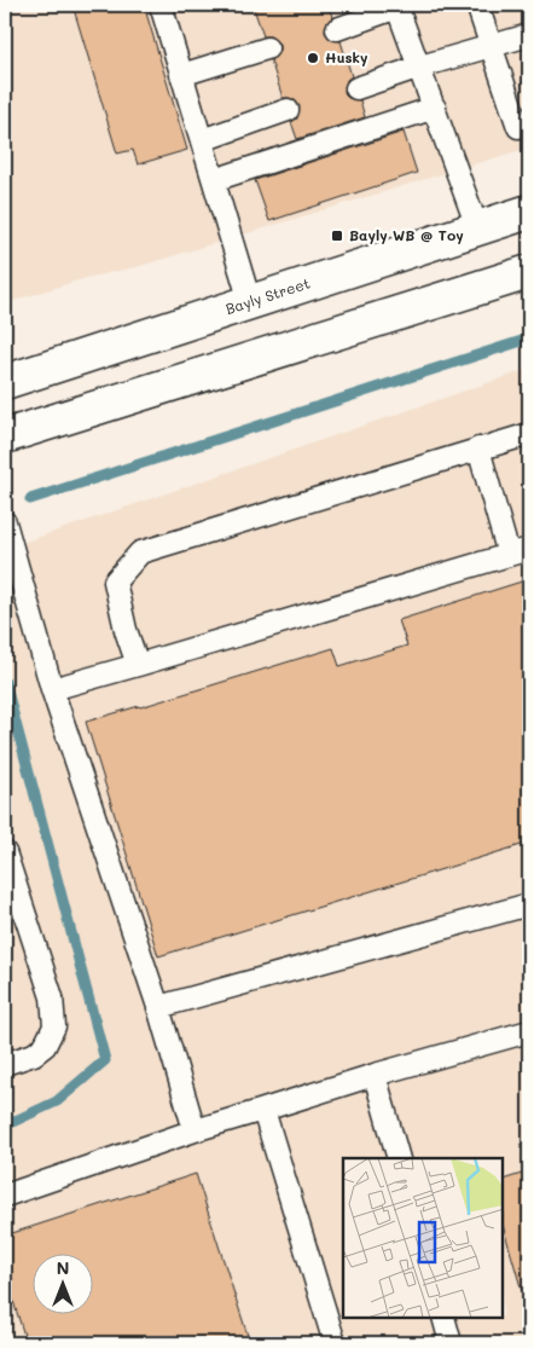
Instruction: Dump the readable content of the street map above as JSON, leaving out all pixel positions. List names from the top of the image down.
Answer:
{
  "streets": {
    "main road": ["Bayly Street"]
  },
  "places": {
    "other": ["Husky"],
    "transit": ["Bayly WB @ Toy"]
  },
  "north": "top"
}
